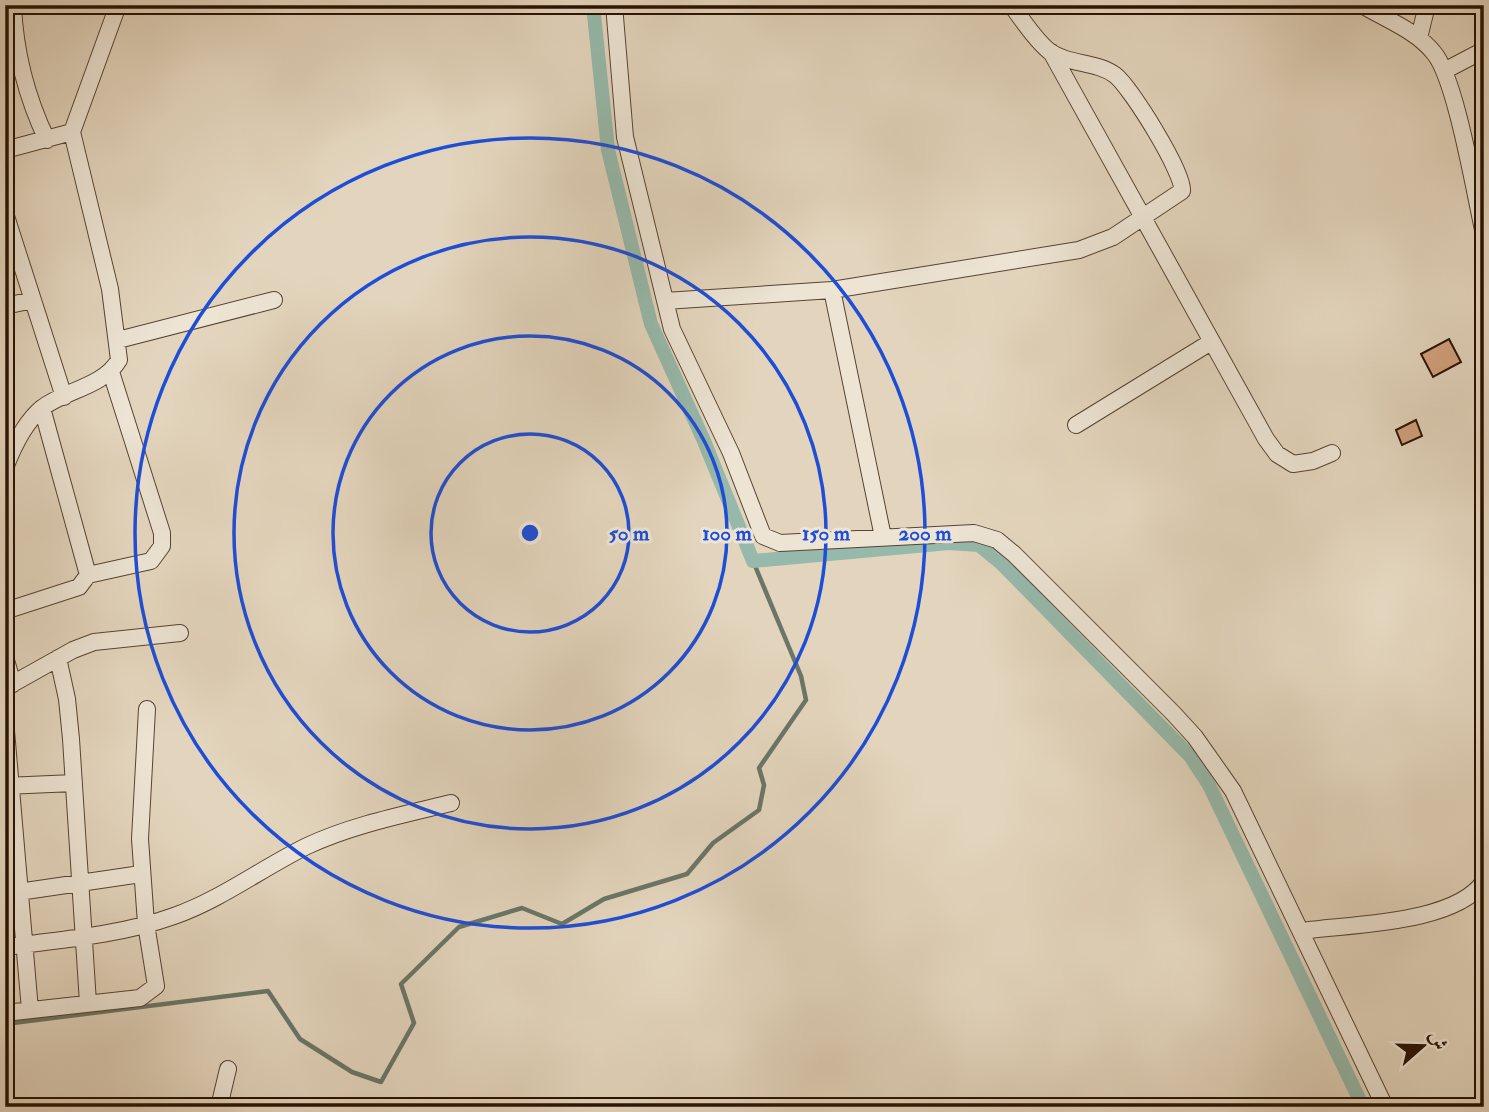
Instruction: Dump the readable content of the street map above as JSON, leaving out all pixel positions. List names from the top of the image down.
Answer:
{
  "north": "right",
  "rings": [
    "50 m",
    "100 m",
    "150 m",
    "200 m"
  ]
}
